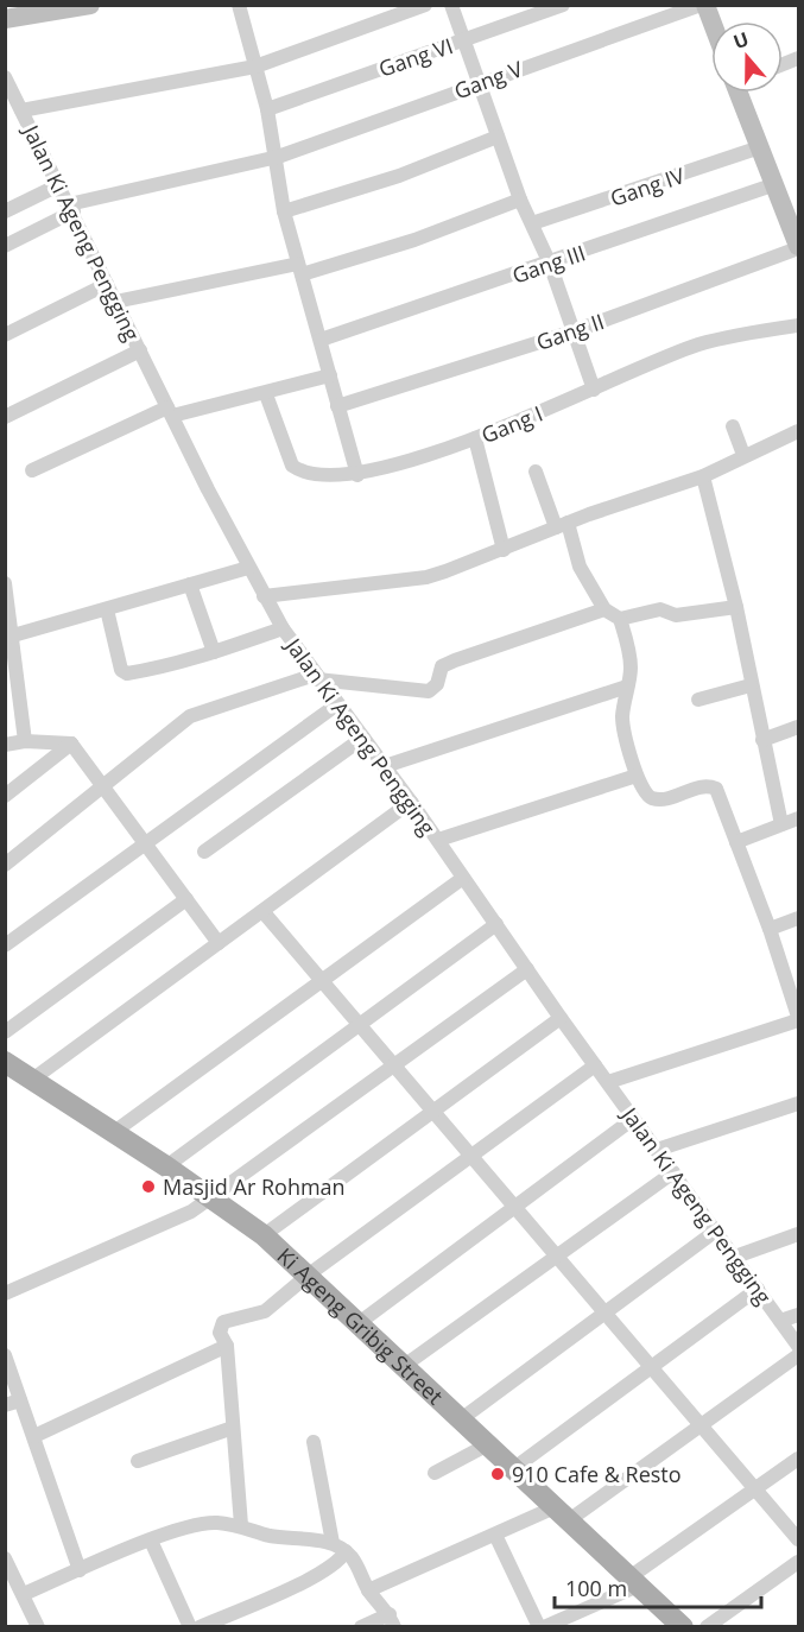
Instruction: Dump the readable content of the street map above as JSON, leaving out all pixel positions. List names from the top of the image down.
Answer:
{
  "streets": {
    "main road": ["Ki Ageng Gribig Street"],
    "street": [
      "Gang VI",
      "Gang V",
      "Gang IV",
      "Jalan Ki Ageng Pengging",
      "Gang III",
      "Gang II",
      "Gang I"
    ]
  },
  "crossings": [
    ["Gang V", "Jalan Ki Ageng Pengging"]
  ],
  "places": ["Masjid Ar Rohman", "910 Cafe & Resto"],
  "scale_bar": "100 m",
  "north": "top"
}
